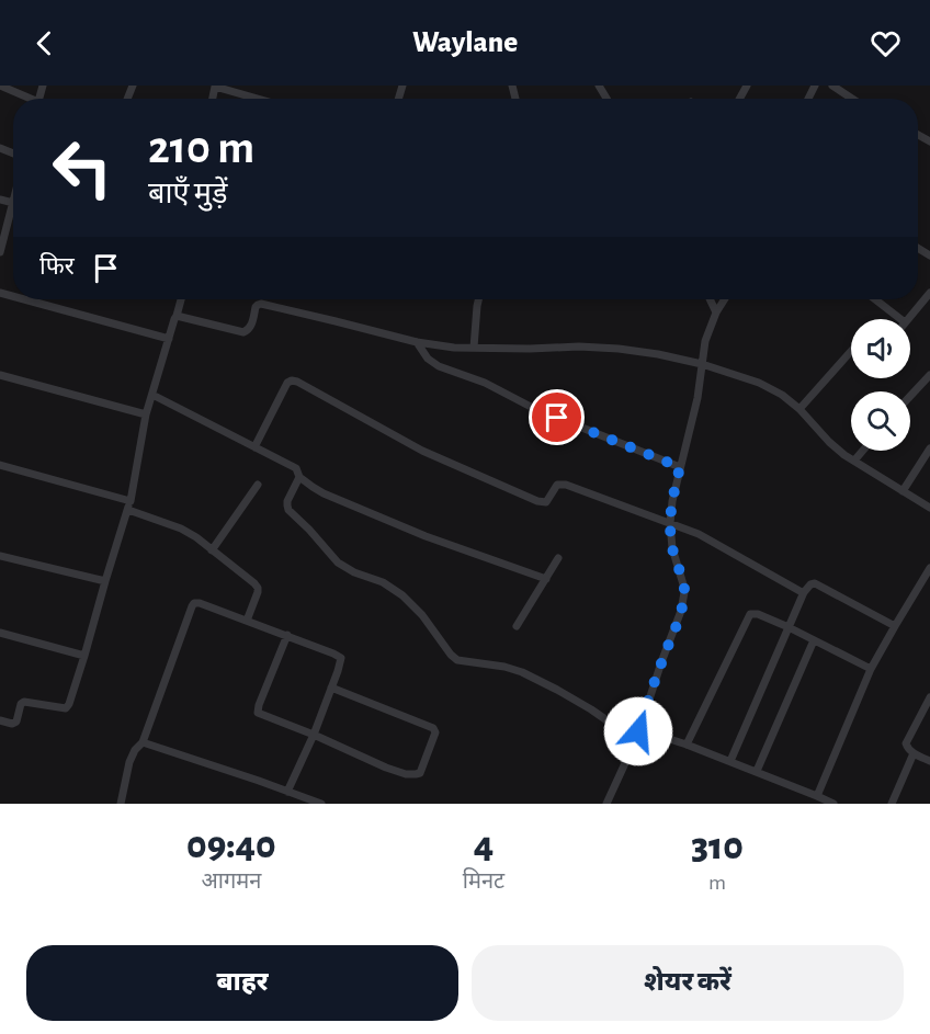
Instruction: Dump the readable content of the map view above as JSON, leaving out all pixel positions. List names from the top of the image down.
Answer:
{
  "page": {
    "header": "Waylane",
    "turn": ["210 m", "बाएँ मुड़ें"],
    "then": "फिर",
    "eta": [
      "09:40",
      "आगमन",
      "4",
      "मिनट",
      "310",
      "m"
    ],
    "buttons": ["बाहर", "शेयर करें"]
  }
}
